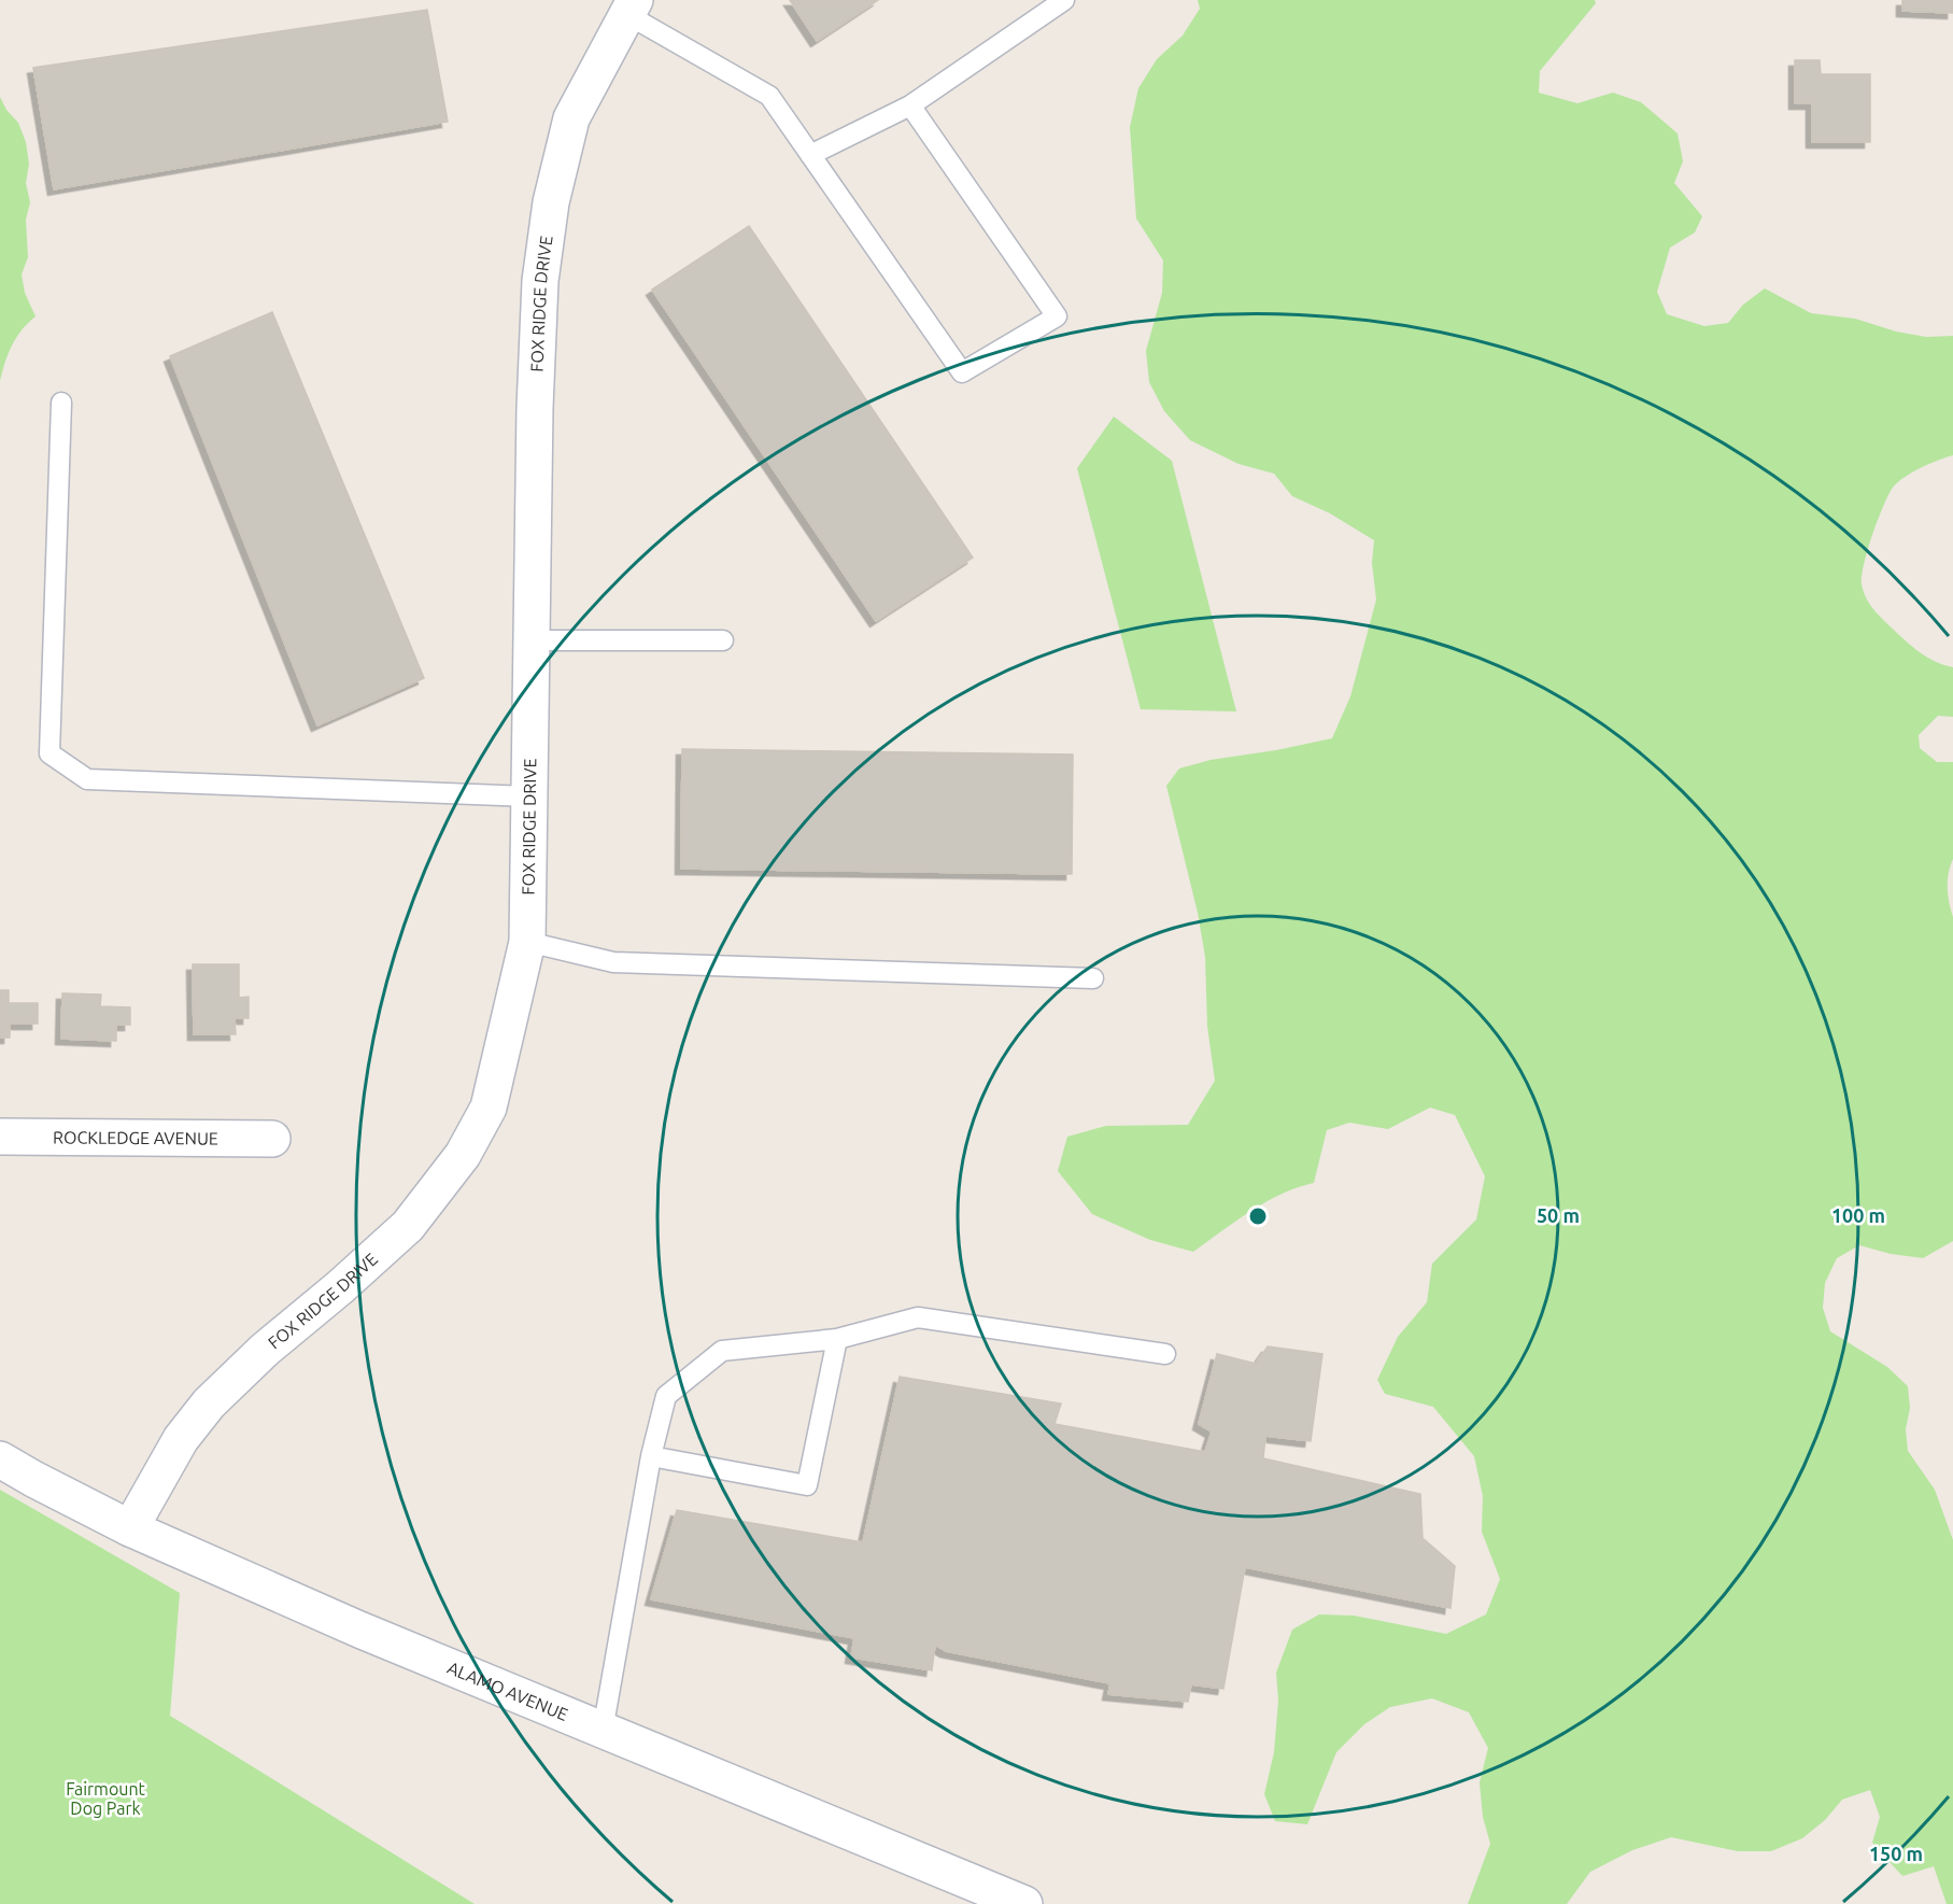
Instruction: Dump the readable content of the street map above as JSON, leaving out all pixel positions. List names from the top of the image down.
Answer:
{
  "streets": {
    "street": ["FOX RIDGE DRIVE", "ROCKLEDGE AVENUE", "ALAMO AVENUE"]
  },
  "crossings": [
    ["FOX RIDGE DRIVE", "ALAMO AVENUE"]
  ],
  "parks": ["Fairmount Dog Park"],
  "rings": ["50 m", "100 m", "150 m"]
}
